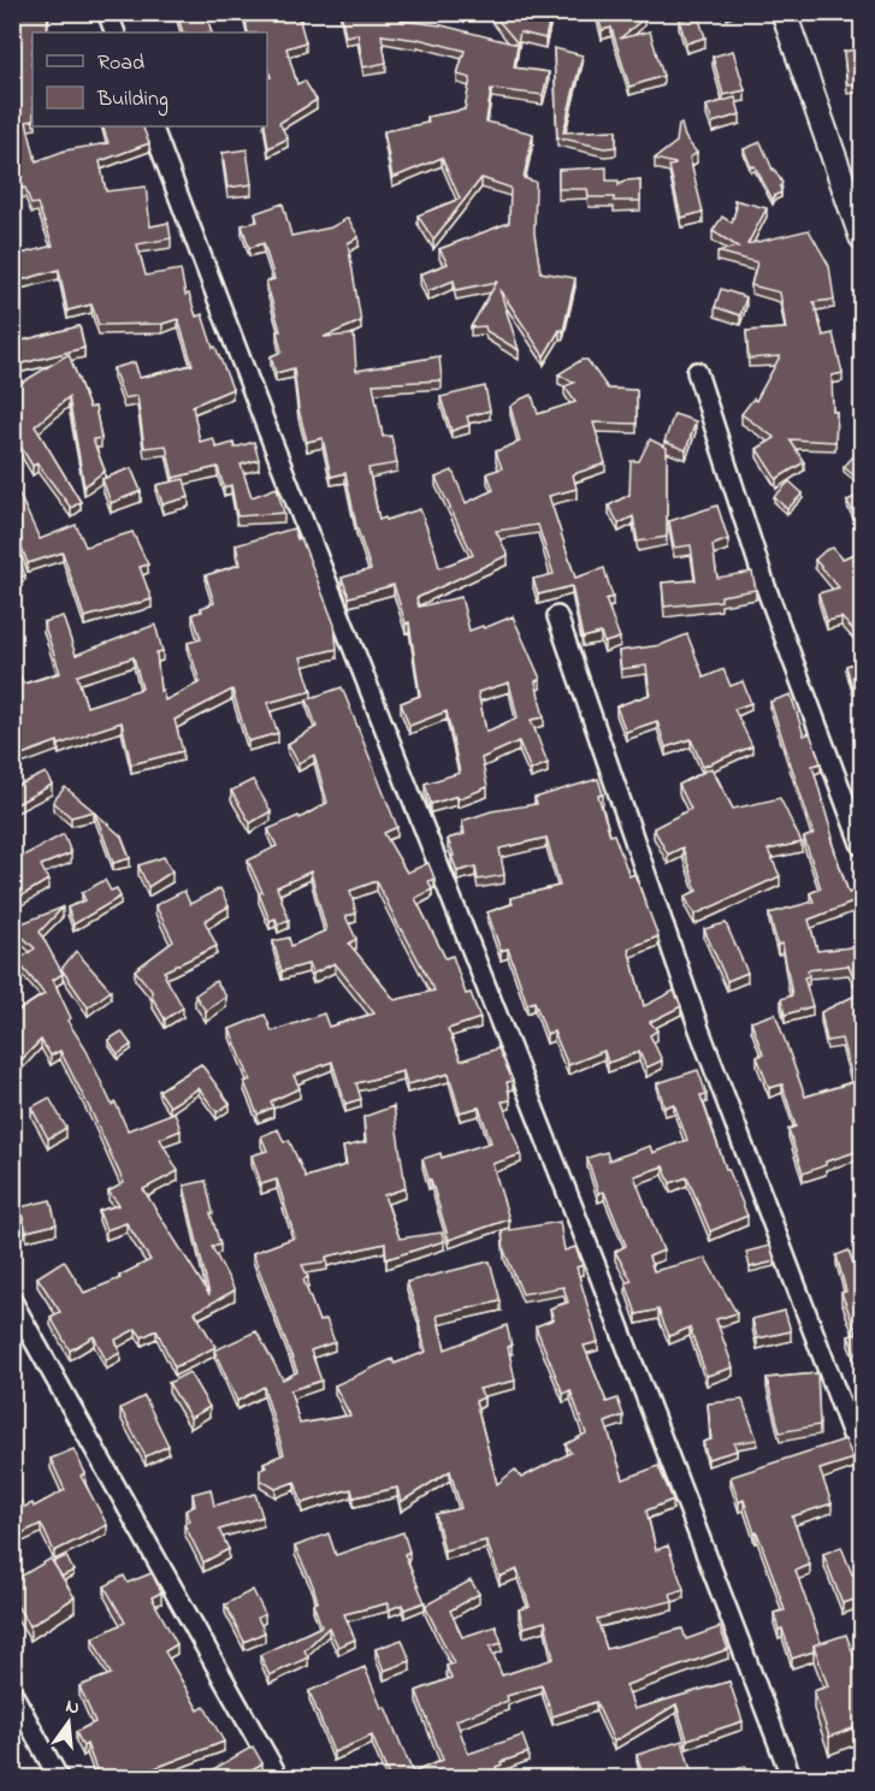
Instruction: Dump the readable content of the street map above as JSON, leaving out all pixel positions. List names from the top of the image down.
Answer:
{
  "legend": ["Road", "Building"],
  "north": "top"
}
